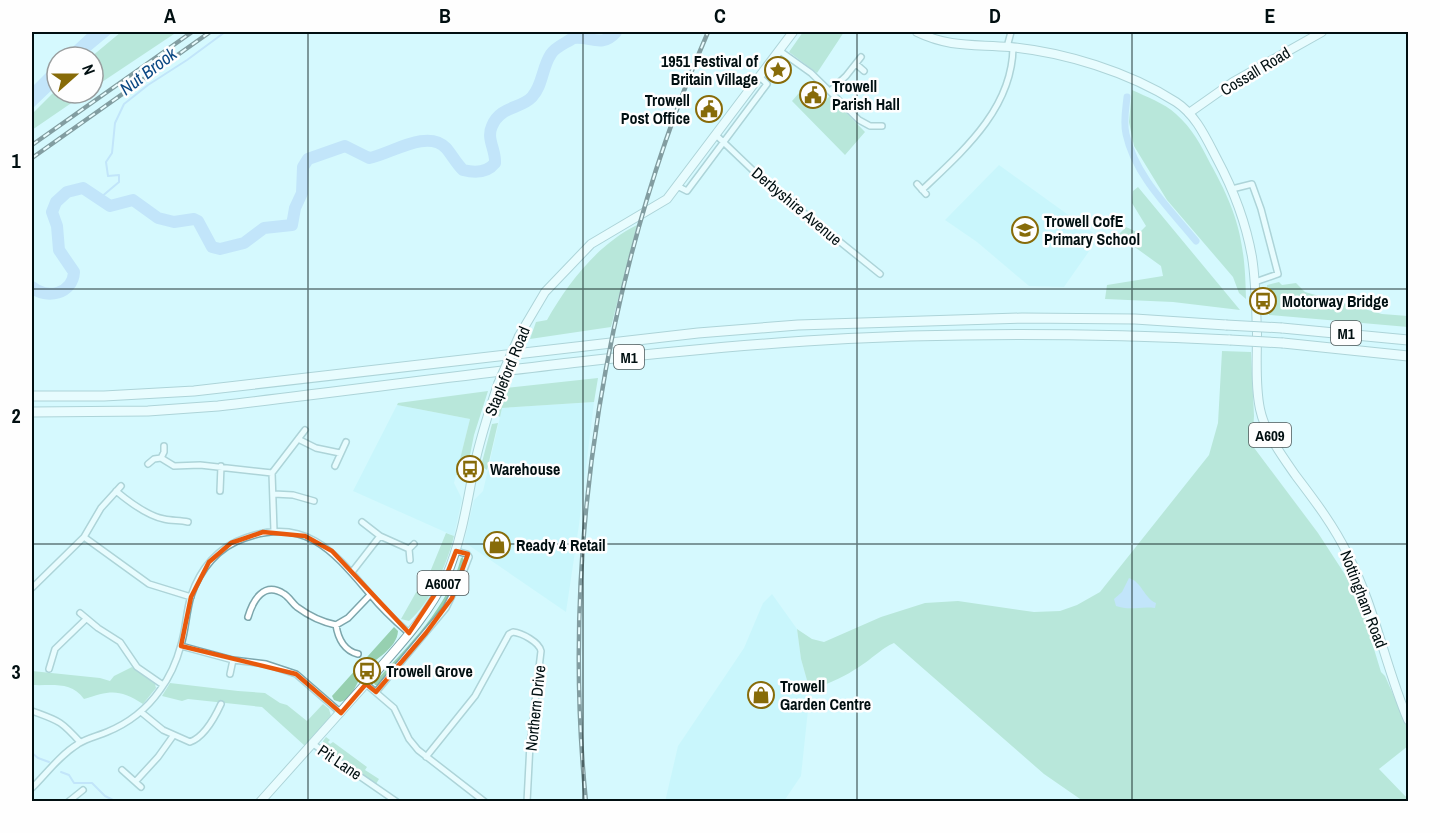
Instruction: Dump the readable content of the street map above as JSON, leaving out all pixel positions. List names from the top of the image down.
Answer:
{
  "streets": {
    "highway": ["M1"],
    "main road": [
      "Stapleford Road",
      "A609",
      "A6007",
      "Nottingham Road"
    ],
    "street": [
      "Cossall Road",
      "Derbyshire Avenue",
      "Northern Drive",
      "Pit Lane"
    ]
  },
  "crossings": [
    ["Cossall Road", "Nottingham Road"],
    ["Derbyshire Avenue", "Stapleford Road"],
    ["Stapleford Road", "Pit Lane"]
  ],
  "water": ["Nut Brook"],
  "places": {
    "place": ["1951 Festival of Britain Village"],
    "public building": ["Trowell Parish Hall", "Trowell Post Office"],
    "school or university": ["Trowell CofE Primary School"],
    "bus stop": ["Motorway Bridge", "Warehouse", "Trowell Grove"],
    "shop": ["Ready 4 Retail", "Trowell Garden Centre"]
  },
  "north": "right",
  "grid": {
    "columns": [
      "A",
      "B",
      "C",
      "D",
      "E"
    ],
    "rows": ["1", "2", "3"]
  }
}
